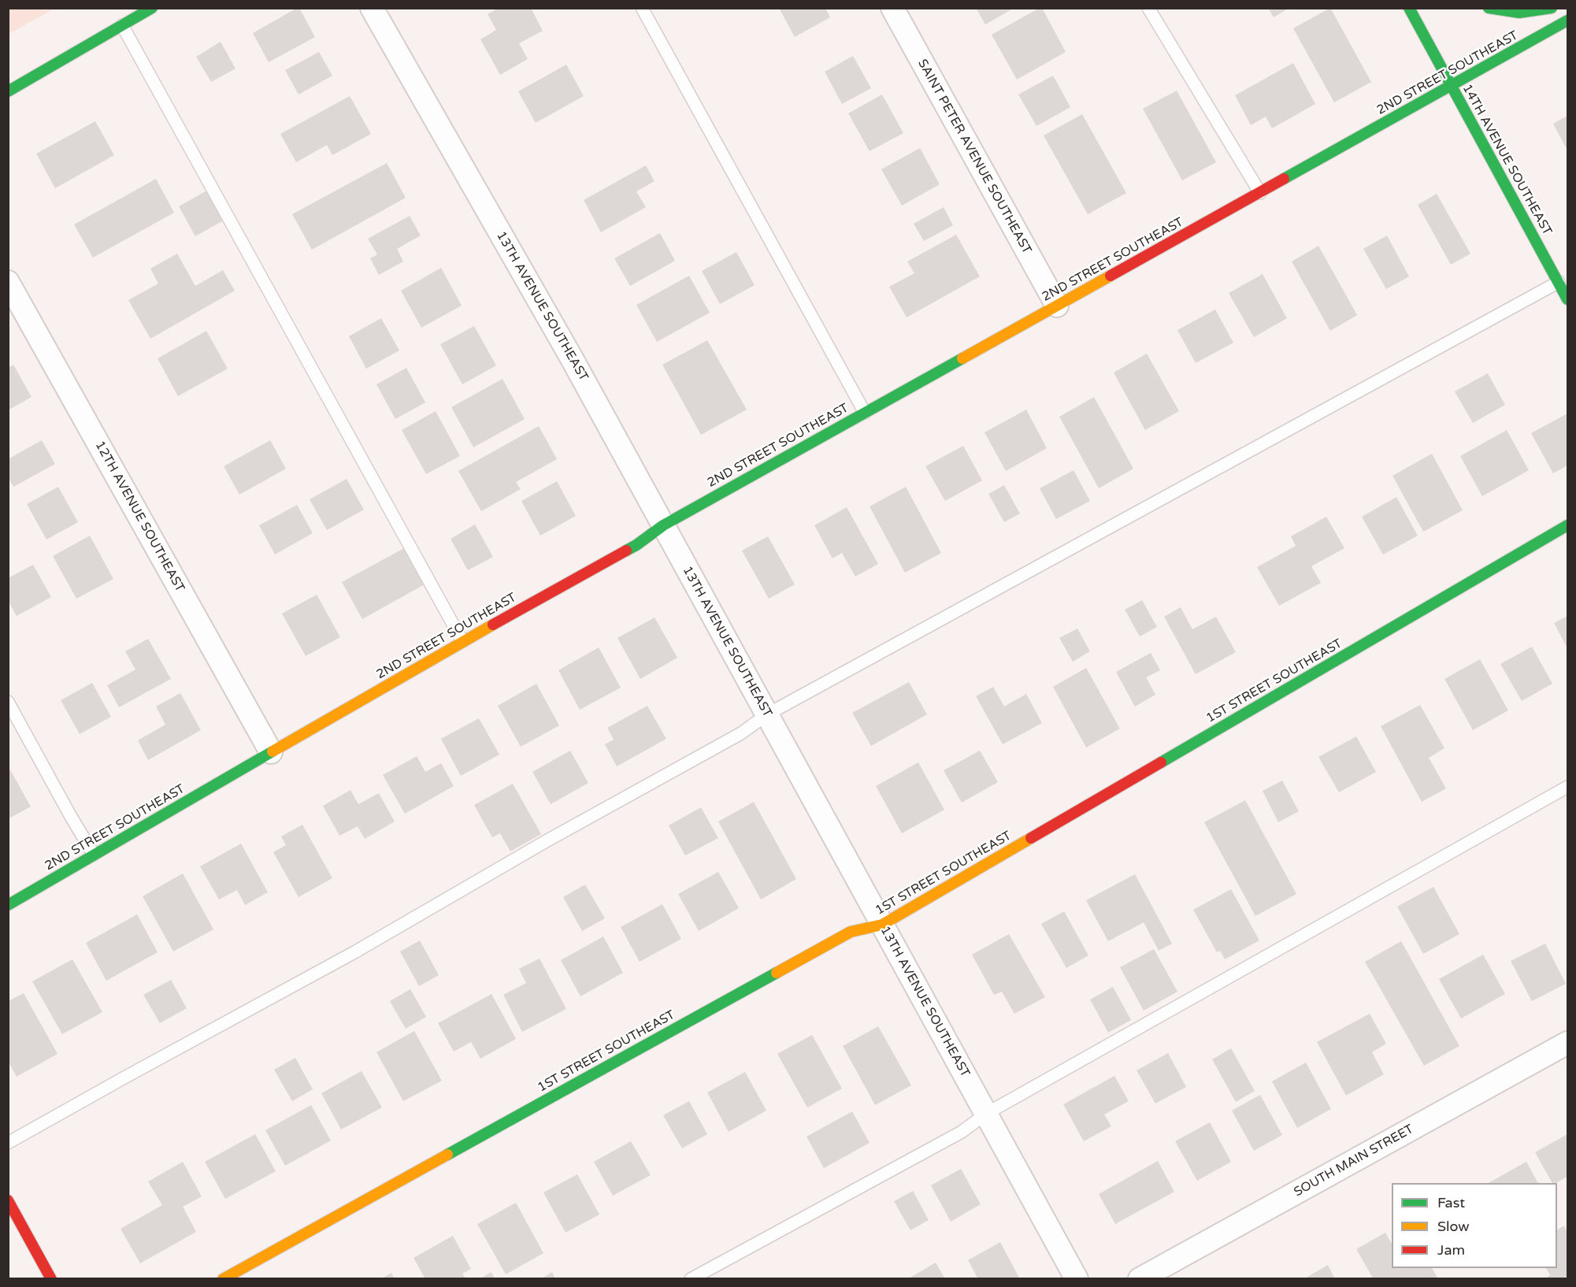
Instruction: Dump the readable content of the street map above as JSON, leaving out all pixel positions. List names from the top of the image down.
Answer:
{
  "streets": {
    "street": [
      "2ND STREET SOUTHEAST",
      "SAINT PETER AVENUE SOUTHEAST",
      "14TH AVENUE SOUTHEAST",
      "13TH AVENUE SOUTHEAST",
      "12TH AVENUE SOUTHEAST",
      "1ST STREET SOUTHEAST",
      "SOUTH MAIN STREET"
    ]
  },
  "crossings": [
    ["2ND STREET SOUTHEAST", "SAINT PETER AVENUE SOUTHEAST"],
    ["2ND STREET SOUTHEAST", "14TH AVENUE SOUTHEAST"],
    ["2ND STREET SOUTHEAST", "13TH AVENUE SOUTHEAST"],
    ["2ND STREET SOUTHEAST", "12TH AVENUE SOUTHEAST"],
    ["13TH AVENUE SOUTHEAST", "1ST STREET SOUTHEAST"]
  ],
  "legend": ["Fast", "Slow", "Jam"]
}
